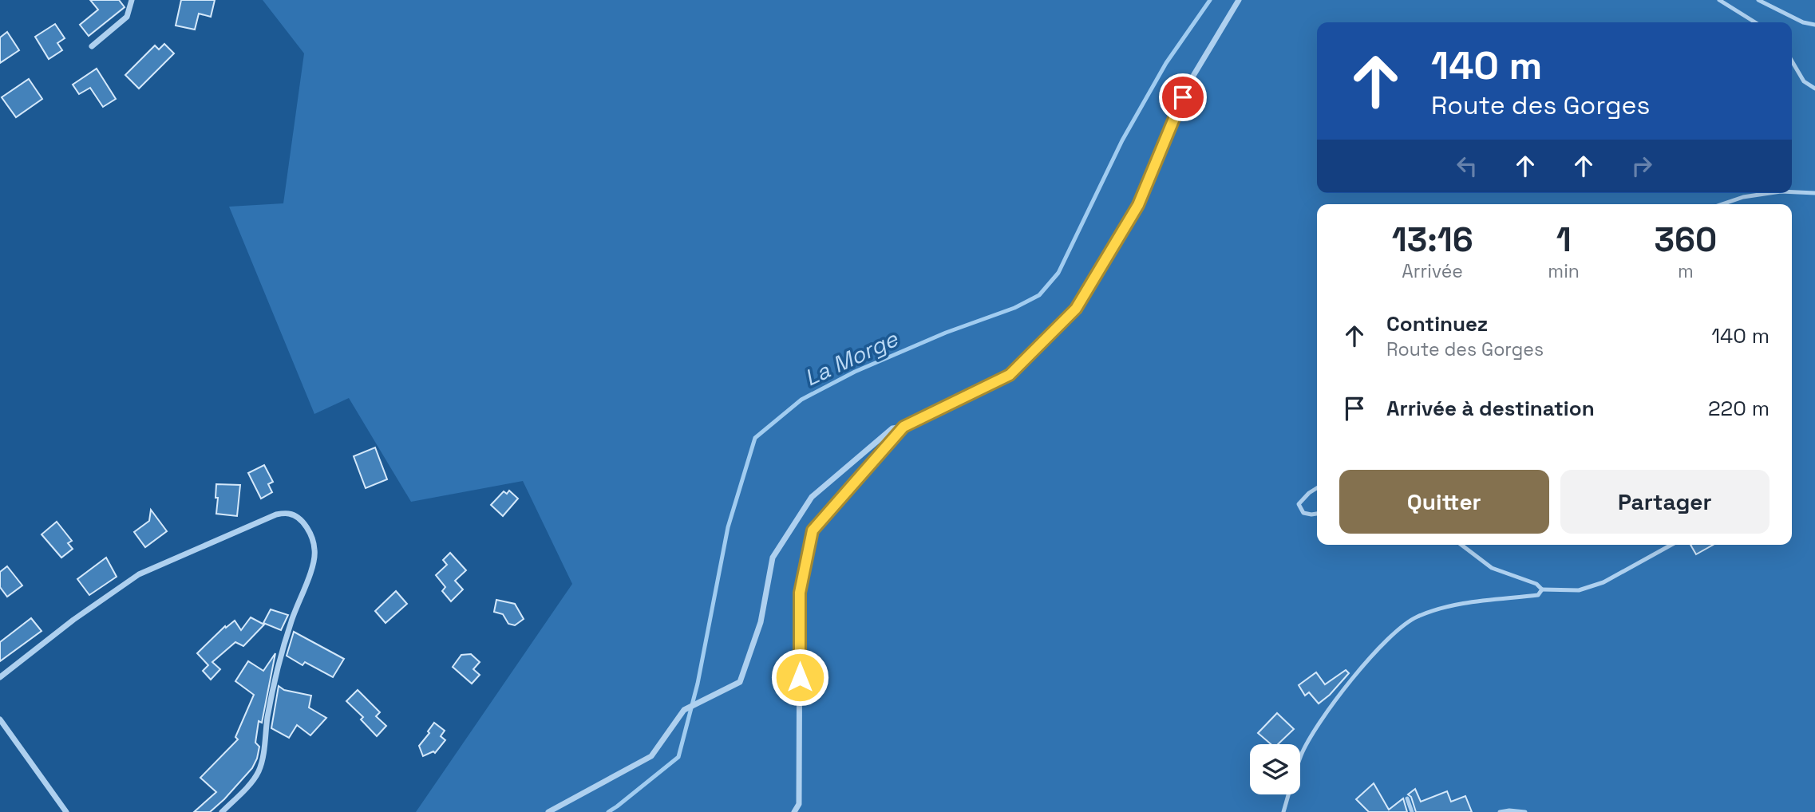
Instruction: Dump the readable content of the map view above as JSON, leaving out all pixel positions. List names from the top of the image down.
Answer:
{
  "water": ["La Morge"],
  "page": {
    "turn": ["140 m", "Route des Gorges"],
    "eta": [
      "13:16",
      "Arrivée",
      "1",
      "min",
      "360",
      "m"
    ],
    "list": [
      {
        "name": "Continuez",
        "note": "Route des Gorges",
        "value": "140 m"
      },
      {
        "name": "Arrivée à destination",
        "value": "220 m"
      }
    ],
    "buttons": ["Quitter", "Partager"]
  }
}
